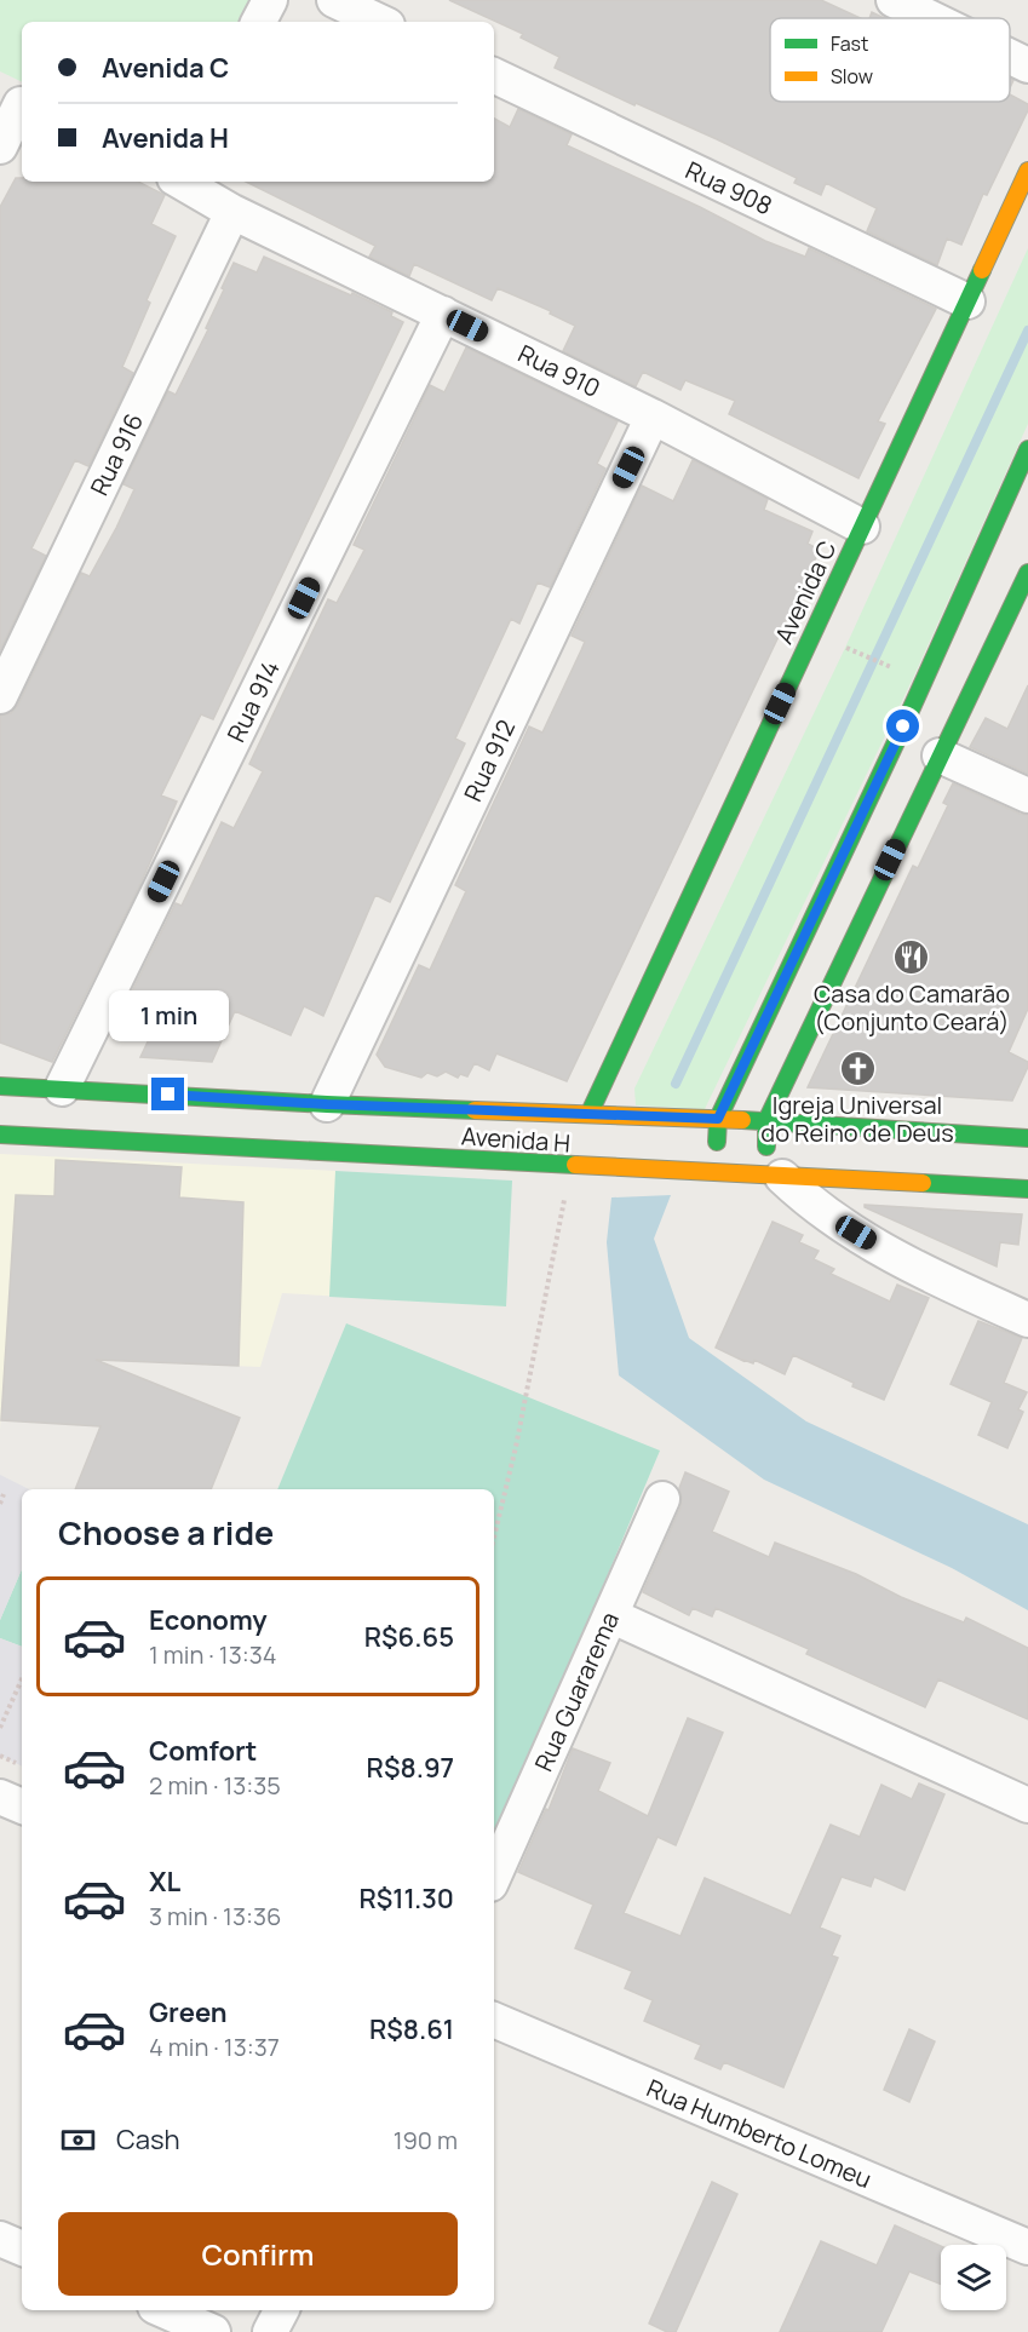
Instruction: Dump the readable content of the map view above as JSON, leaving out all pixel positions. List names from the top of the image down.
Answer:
{
  "streets": {
    "street": [
      "Rua 908",
      "Rua 910",
      "Rua 916",
      "Avenida C",
      "Rua 914",
      "Rua 912",
      "Avenida H",
      "Rua Guararema",
      "Rua Humberto Lomeu"
    ]
  },
  "crossings": [
    ["Rua 908", "Avenida C"],
    ["Rua 910", "Rua 916"],
    ["Rua 910", "Avenida C"],
    ["Rua 910", "Rua 914"],
    ["Rua 910", "Rua 912"],
    ["Avenida C", "Avenida H"],
    ["Rua 914", "Avenida H"],
    ["Rua 912", "Avenida H"]
  ],
  "places": {
    "restaurant": ["Casa do Camarão (Conjunto Ceará)"],
    "church": ["Igreja Universal do Reino de Deus"]
  },
  "legend": ["Fast", "Slow"],
  "page": {
    "banner": ["Avenida C", "Avenida H"],
    "bubble": "1 min",
    "heading": "Choose a ride",
    "list": [
      {
        "name": "Economy",
        "note": "1 min · 13:34",
        "value": "R$6.65"
      },
      {
        "name": "Comfort",
        "note": "2 min · 13:35",
        "value": "R$8.97"
      },
      {
        "name": "XL",
        "note": "3 min · 13:36",
        "value": "R$11.30"
      },
      {
        "name": "Green",
        "note": "4 min · 13:37",
        "value": "R$8.61"
      }
    ],
    "pay": ["Cash", "190 m"],
    "buttons": "Confirm"
  }
}
